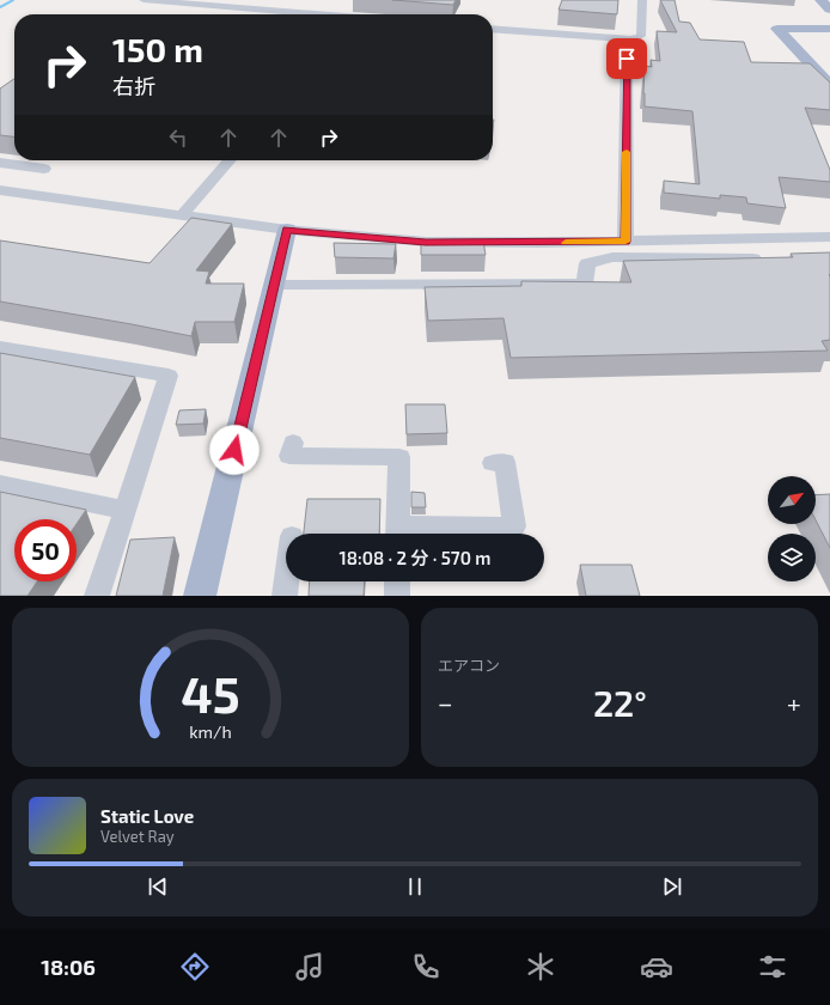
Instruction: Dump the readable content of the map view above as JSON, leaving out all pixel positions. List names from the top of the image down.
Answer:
{
  "north": "top right",
  "page": {
    "turn": ["150 m", "右折"],
    "limit": "50",
    "trip": "18:08 · 2 分 · 570 m",
    "tile": "エアコン",
    "heat": ["−", "22°", "+"],
    "song": ["Static Love", "Velvet Ray"],
    "tabs": "18:06",
    "gauge": ["45", "km/h"]
  }
}
